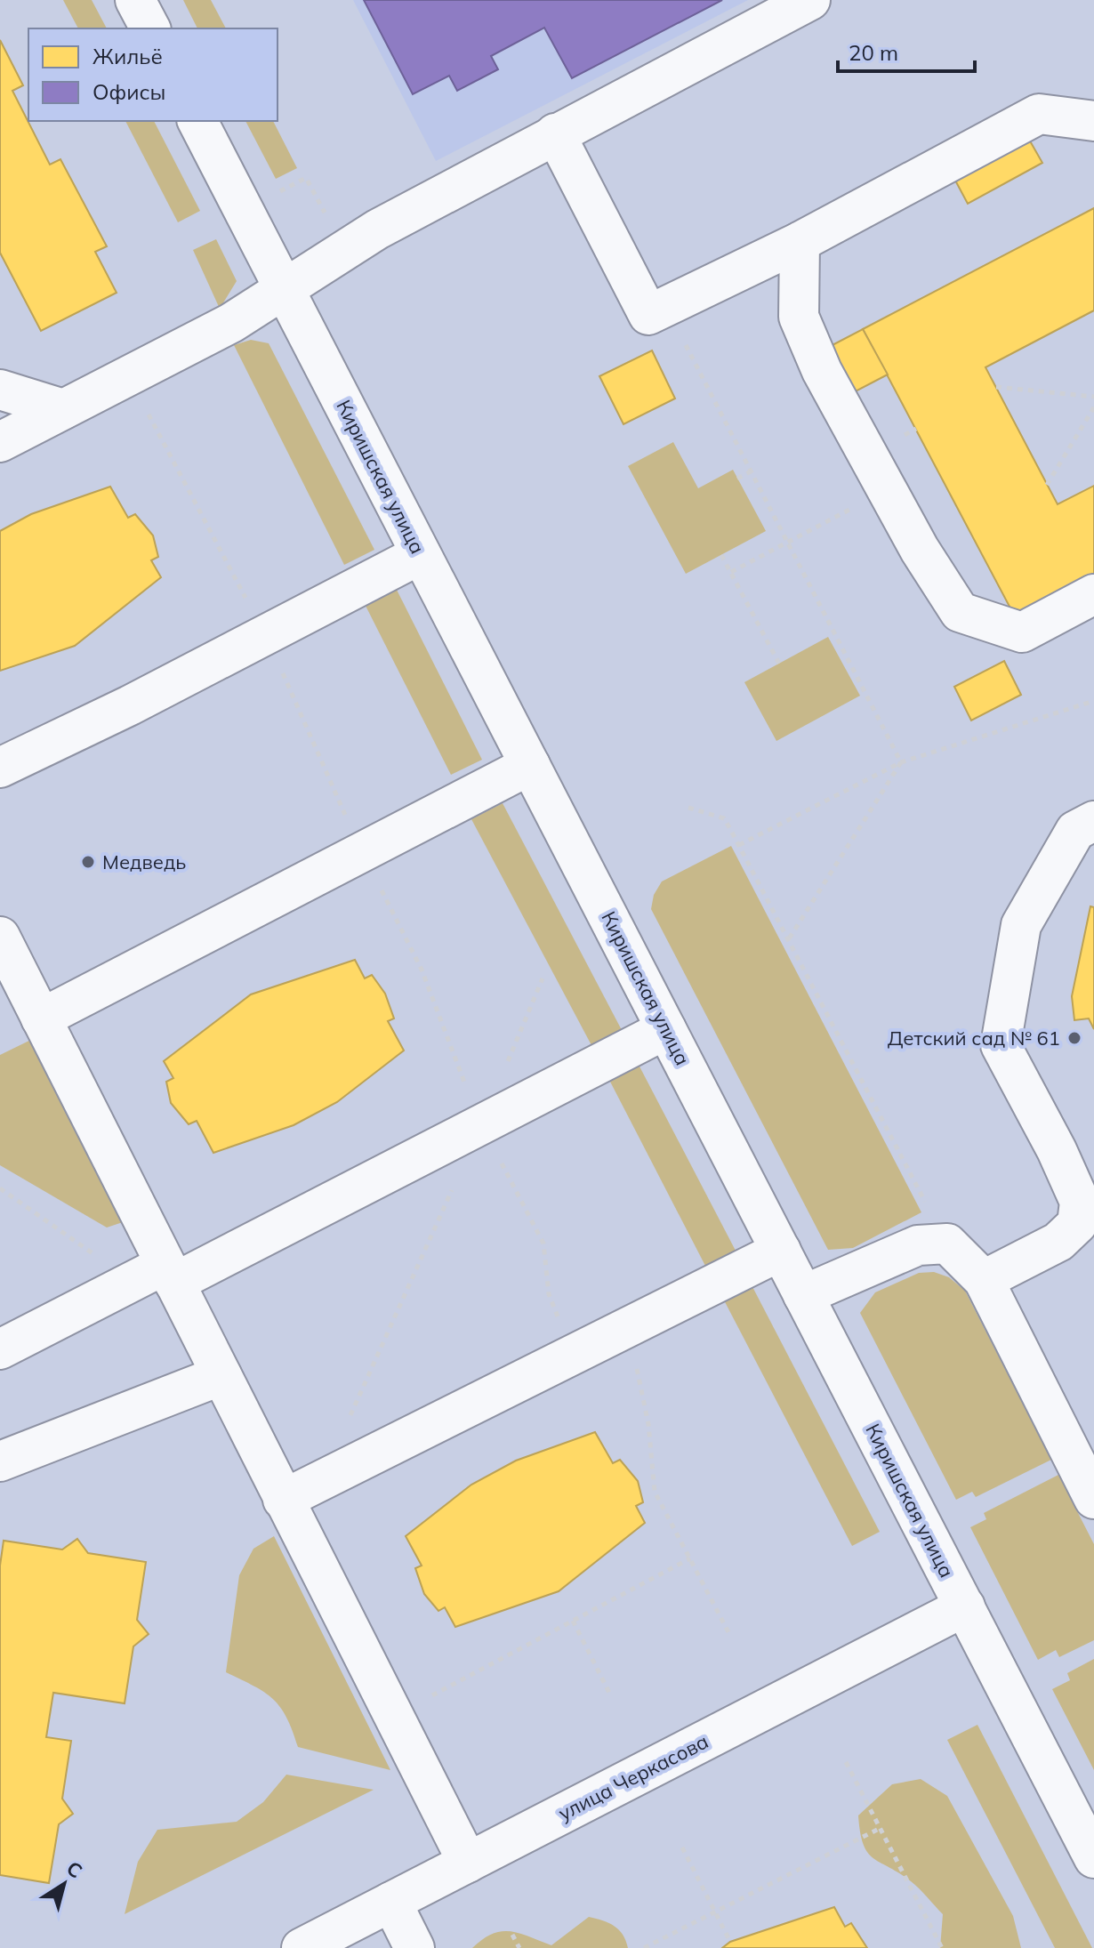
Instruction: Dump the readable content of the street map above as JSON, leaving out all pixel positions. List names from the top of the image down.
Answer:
{
  "streets": {
    "street": ["Киришская улица", "улица Черкасова"]
  },
  "crossings": [
    ["Киришская улица", "улица Черкасова"]
  ],
  "places": ["Медведь", "Детский сад № 61"],
  "legend": ["Жильё", "Офисы"],
  "scale_bar": "20 m",
  "north": "top right"
}
